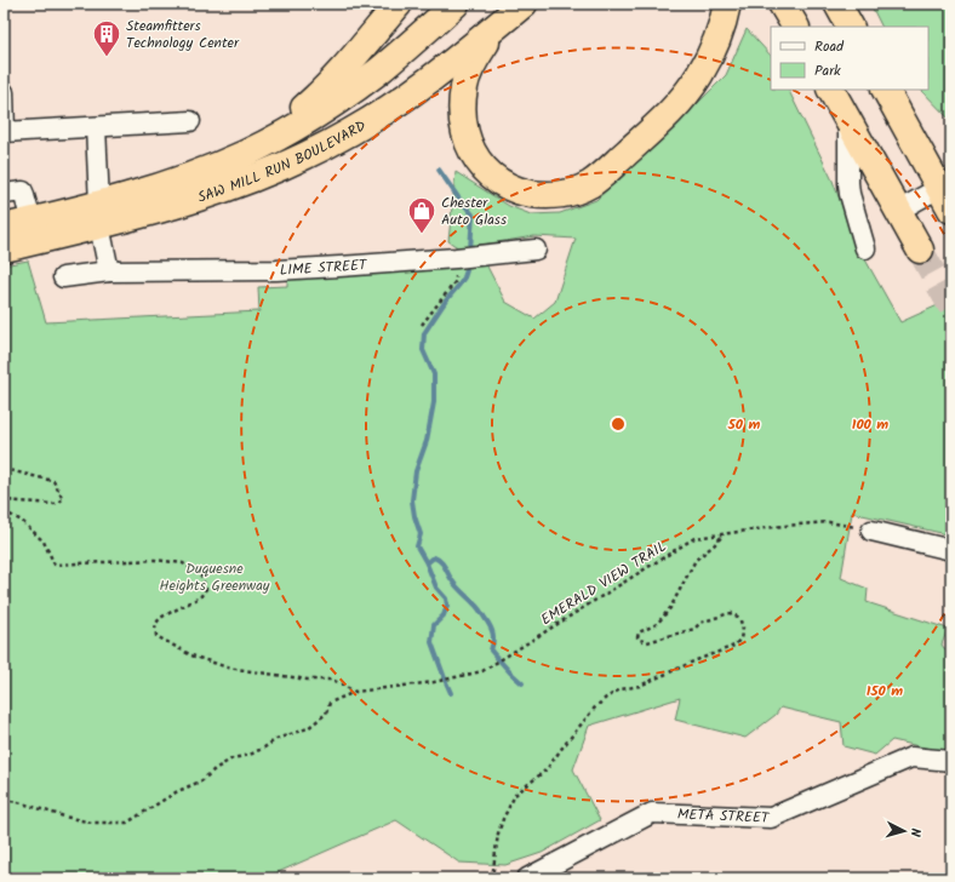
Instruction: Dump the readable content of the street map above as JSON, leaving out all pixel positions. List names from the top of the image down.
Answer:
{
  "streets": {
    "highway": ["SAW MILL RUN BOULEVARD"],
    "street": ["LIME STREET", "META STREET"],
    "path": ["EMERALD VIEW TRAIL"]
  },
  "parks": ["Duquesne Heights Greenway"],
  "places": {
    "building": ["Steamfitters Technology Center"],
    "shop": ["Chester Auto Glass"]
  },
  "legend": ["Road", "Park"],
  "north": "right",
  "rings": ["50 m", "100 m", "150 m"]
}
